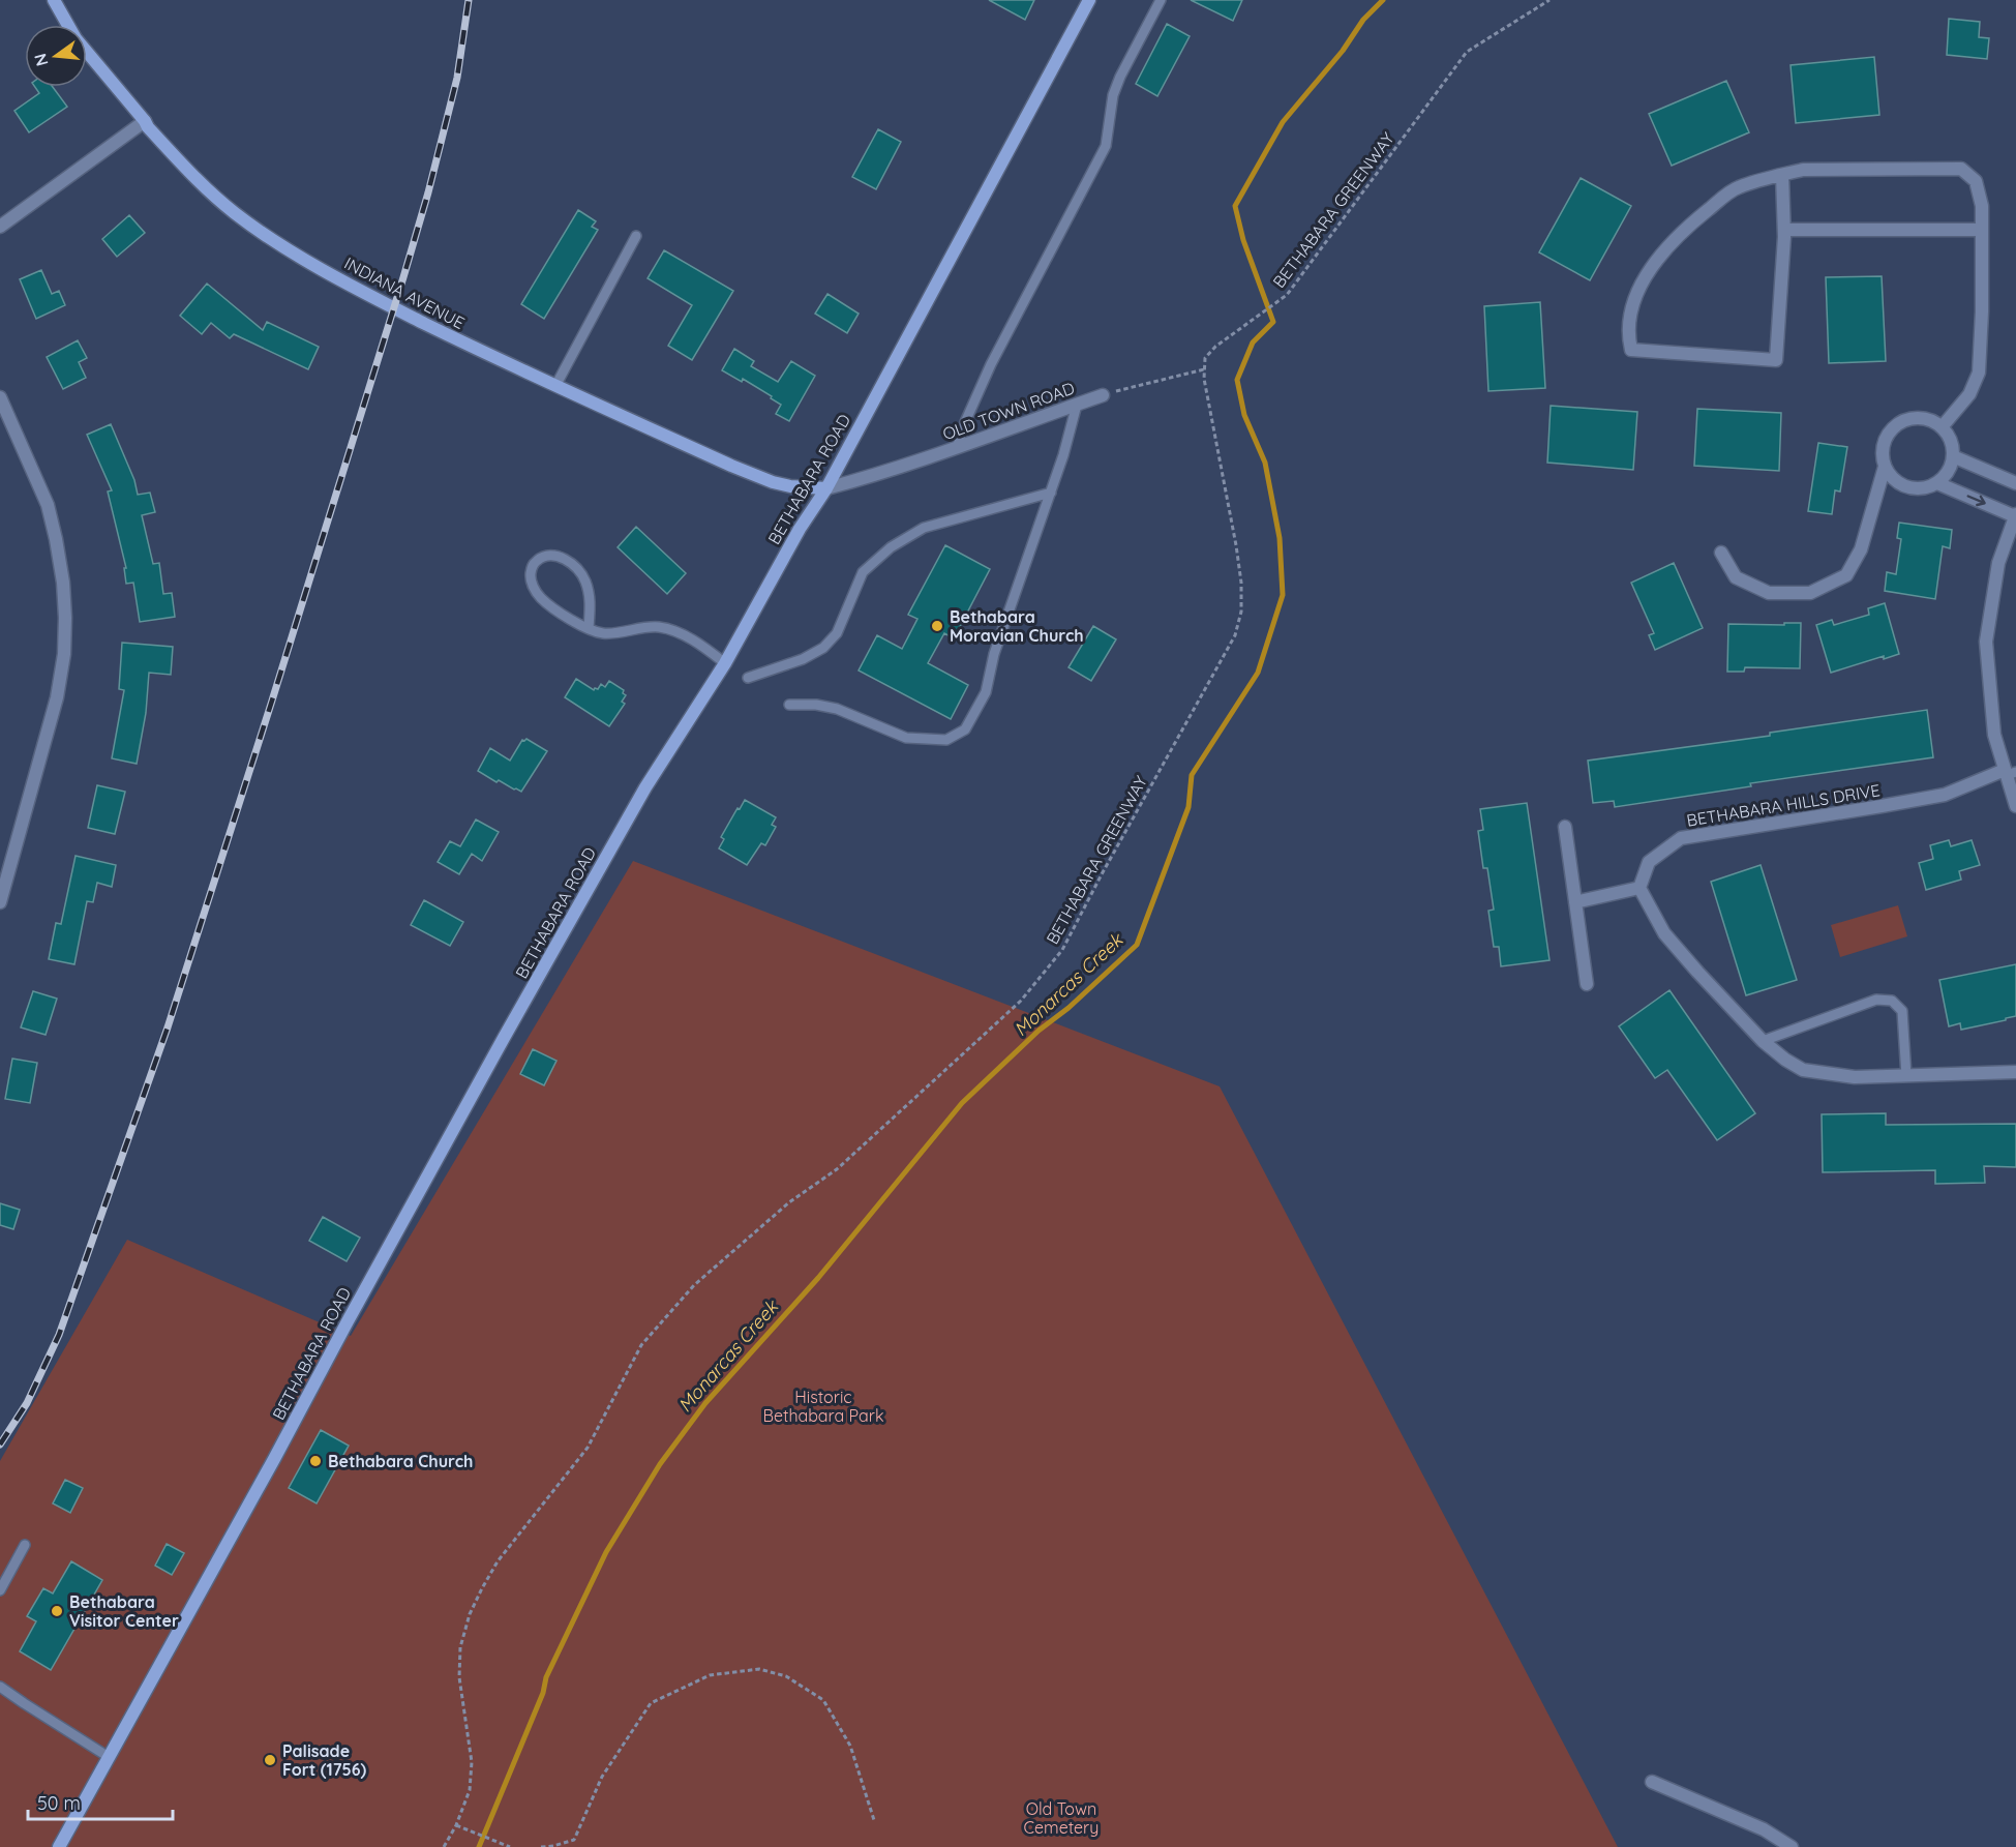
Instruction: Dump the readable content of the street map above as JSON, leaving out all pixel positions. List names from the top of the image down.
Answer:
{
  "streets": {
    "street": [
      "INDIANA AVENUE",
      "OLD TOWN ROAD",
      "BETHABARA ROAD",
      "BETHABARA HILLS DRIVE"
    ],
    "path": ["BETHABARA GREENWAY"]
  },
  "crossings": [
    ["BETHABARA GREENWAY", "OLD TOWN ROAD"],
    ["INDIANA AVENUE", "OLD TOWN ROAD"],
    ["INDIANA AVENUE", "BETHABARA ROAD"],
    ["OLD TOWN ROAD", "BETHABARA ROAD"]
  ],
  "water": ["Monarcas Creek"],
  "parks": ["Historic Bethabara Park", "Old Town Cemetery"],
  "places": [
    "Bethabara Moravian Church",
    "Bethabara Church",
    "Bethabara Visitor Center",
    "Palisade Fort (1756)"
  ],
  "scale_bar": "50 m",
  "north": "left"
}
